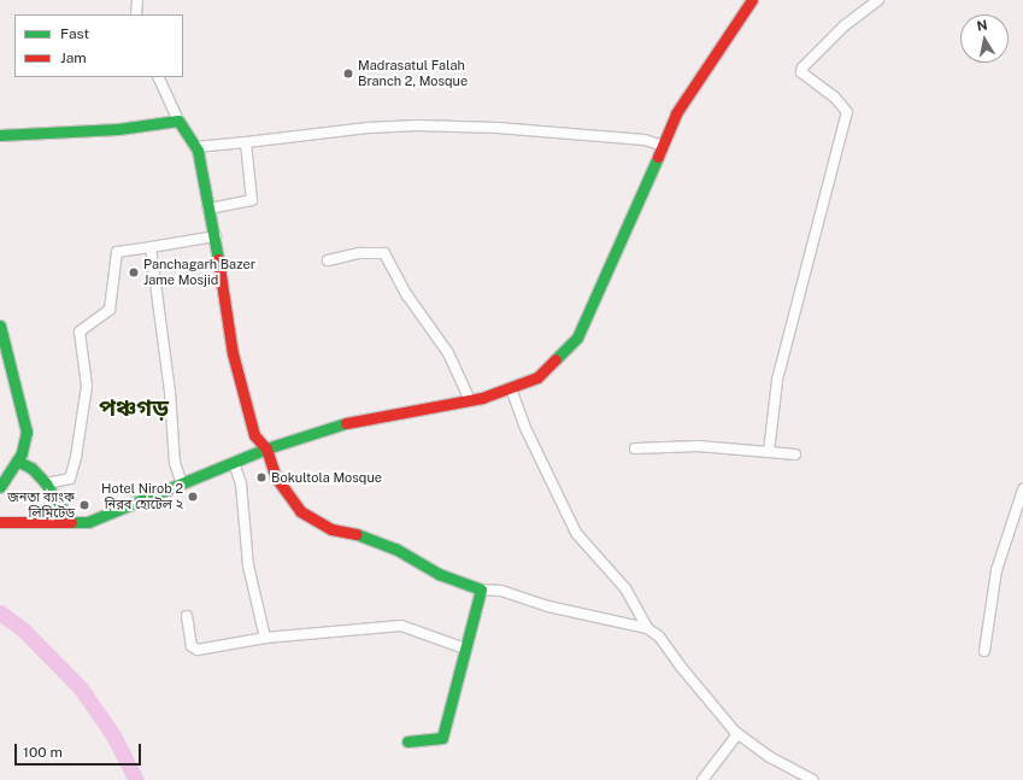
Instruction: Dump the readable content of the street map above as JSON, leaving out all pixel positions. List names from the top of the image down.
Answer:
{
  "districts": ["পঞ্চগড়"],
  "places": [
    "Madrasatul Falah Branch 2, Mosque",
    "Panchagarh Bazer Jame Mosjid",
    "Bokultola Mosque",
    "Hotel Nirob 2 নিরব হোটেল ২",
    "জনতা ব্যাংক লিমিটেড"
  ],
  "legend": ["Fast", "Jam"],
  "scale_bar": "100 m",
  "north": "top"
}
